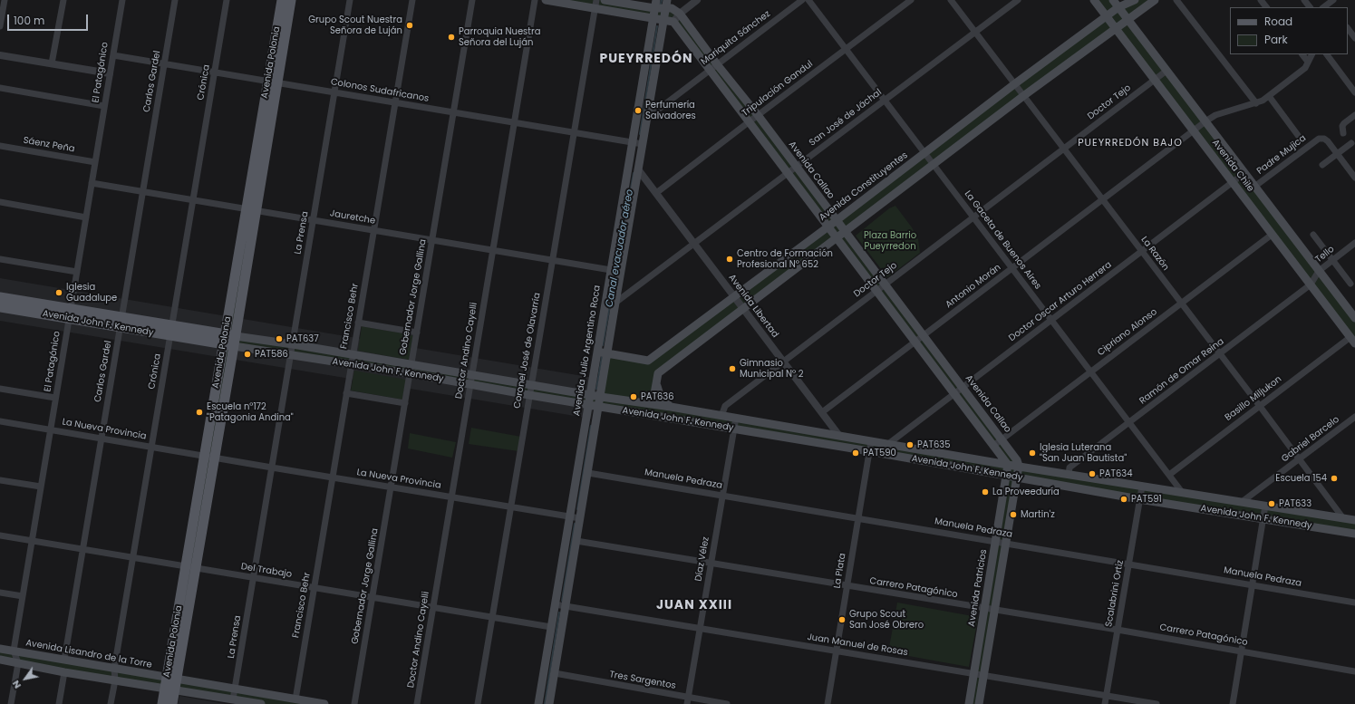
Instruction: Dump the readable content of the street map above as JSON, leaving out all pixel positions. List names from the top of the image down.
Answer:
{
  "streets": {
    "main road": [
      "Avenida Polonia",
      "Avenida Chile",
      "Avenida Callao",
      "Avenida Constituyentes",
      "Avenida John F. Kennedy",
      "Avenida Julio Argentino Roca",
      "Avenida Patricios",
      "Avenida Lisandro de la Torre"
    ],
    "street": [
      "Mariquita Sánchez",
      "El Patagónico",
      "Carlos Gardel",
      "Crónica",
      "Tripulación Gandul",
      "Colonos Sudafricanos",
      "Doctor Tejo",
      "San José de Jáchal",
      "Sáenz Peña",
      "Padre Mujica",
      "Jauretche",
      "La Prensa",
      "La Gaceta de Buenos Aires",
      "La Razón",
      "Tello",
      "Antonio Morán",
      "Gobernador Jorge Gallina",
      "Doctor Oscar Arturo Herrera",
      "Avenida Libertad",
      "Francisco Behr",
      "Cipriano Alonso",
      "Doctor Andino Cayelli",
      "Coronel José de Olavarría",
      "Ramón de Omar Reina",
      "Basillo Miljukon",
      "La Nueva Provincia",
      "Gabriel Barcelo",
      "Manuela Pedraza",
      "Díaz Vélez",
      "Del Trabajo",
      "La Plata",
      "Carrero Patagónico",
      "Scalabrini Ortiz",
      "Juan Manuel de Rosas",
      "Tres Sargentos"
    ]
  },
  "crossings": [
    ["Mariquita Sánchez", "Avenida Callao"],
    ["Avenida Polonia", "Colonos Sudafricanos"],
    ["Avenida Polonia", "Jauretche"],
    ["Avenida Polonia", "Avenida John F. Kennedy"],
    ["Avenida Polonia", "La Nueva Provincia"],
    ["Avenida Polonia", "Del Trabajo"],
    ["Avenida Polonia", "Avenida Lisandro de la Torre"],
    ["El Patagónico", "Colonos Sudafricanos"],
    ["El Patagónico", "Sáenz Peña"],
    ["El Patagónico", "Jauretche"],
    ["El Patagónico", "Avenida John F. Kennedy"],
    ["El Patagónico", "La Nueva Provincia"],
    ["El Patagónico", "Del Trabajo"],
    ["El Patagónico", "Avenida Lisandro de la Torre"],
    ["Carlos Gardel", "Colonos Sudafricanos"],
    ["Carlos Gardel", "Jauretche"],
    ["Carlos Gardel", "Avenida John F. Kennedy"],
    ["Carlos Gardel", "La Nueva Provincia"],
    ["Carlos Gardel", "Del Trabajo"],
    ["Carlos Gardel", "Avenida Lisandro de la Torre"],
    ["Crónica", "Colonos Sudafricanos"],
    ["Crónica", "Jauretche"],
    ["Crónica", "Avenida John F. Kennedy"],
    ["Crónica", "La Nueva Provincia"],
    ["Crónica", "Del Trabajo"],
    ["Crónica", "Avenida Lisandro de la Torre"],
    ["Tripulación Gandul", "Avenida Callao"],
    ["Tripulación Gandul", "La Gaceta de Buenos Aires"],
    ["Tripulación Gandul", "Avenida Libertad"],
    ["Colonos Sudafricanos", "La Prensa"],
    ["Colonos Sudafricanos", "Gobernador Jorge Gallina"],
    ["Colonos Sudafricanos", "Francisco Behr"],
    ["Colonos Sudafricanos", "Doctor Andino Cayelli"],
    ["Colonos Sudafricanos", "Coronel José de Olavarría"],
    ["Colonos Sudafricanos", "Avenida Julio Argentino Roca"],
    ["Doctor Tejo", "Avenida Chile"],
    ["Doctor Tejo", "Avenida Callao"],
    ["Doctor Tejo", "La Gaceta de Buenos Aires"],
    ["Doctor Tejo", "La Razón"],
    ["Doctor Tejo", "Avenida Libertad"],
    ["Doctor Tejo", "Avenida John F. Kennedy"],
    ["San José de Jáchal", "Avenida Callao"],
    ["San José de Jáchal", "La Gaceta de Buenos Aires"],
    ["San José de Jáchal", "La Razón"],
    ["San José de Jáchal", "Avenida Libertad"],
    ["Padre Mujica", "Avenida Chile"],
    ["Avenida Chile", "Avenida Constituyentes"],
    ["Avenida Chile", "Tello"],
    ["Avenida Chile", "Antonio Morán"],
    ["Avenida Chile", "Doctor Oscar Arturo Herrera"],
    ["Avenida Chile", "Cipriano Alonso"],
    ["Avenida Chile", "Ramón de Omar Reina"],
    ["Avenida Chile", "Basillo Miljukon"],
    ["Avenida Callao", "Avenida Constituyentes"],
    ["Avenida Callao", "Antonio Morán"],
    ["Avenida Callao", "Doctor Oscar Arturo Herrera"],
    ["Avenida Callao", "Avenida John F. Kennedy"],
    ["Avenida Callao", "Cipriano Alonso"],
    ["Avenida Constituyentes", "La Gaceta de Buenos Aires"],
    ["Avenida Constituyentes", "La Razón"],
    ["Avenida Constituyentes", "Avenida Libertad"],
    ["Jauretche", "La Prensa"],
    ["Jauretche", "Gobernador Jorge Gallina"],
    ["Jauretche", "Francisco Behr"],
    ["Jauretche", "Doctor Andino Cayelli"],
    ["Jauretche", "Coronel José de Olavarría"],
    ["Jauretche", "Avenida Julio Argentino Roca"],
    ["La Prensa", "Avenida John F. Kennedy"],
    ["La Prensa", "La Nueva Provincia"],
    ["La Prensa", "Del Trabajo"],
    ["La Prensa", "Avenida Lisandro de la Torre"],
    ["La Gaceta de Buenos Aires", "Antonio Morán"],
    ["La Gaceta de Buenos Aires", "Doctor Oscar Arturo Herrera"],
    ["La Gaceta de Buenos Aires", "Avenida John F. Kennedy"],
    ["La Gaceta de Buenos Aires", "Cipriano Alonso"],
    ["La Gaceta de Buenos Aires", "Ramón de Omar Reina"],
    ["La Gaceta de Buenos Aires", "Basillo Miljukon"],
    ["La Razón", "Antonio Morán"],
    ["La Razón", "Doctor Oscar Arturo Herrera"],
    ["La Razón", "Avenida John F. Kennedy"],
    ["La Razón", "Cipriano Alonso"],
    ["La Razón", "Ramón de Omar Reina"],
    ["La Razón", "Basillo Miljukon"],
    ["La Razón", "Gabriel Barcelo"],
    ["Tello", "Ramón de Omar Reina"],
    ["Antonio Morán", "Avenida Libertad"],
    ["Gobernador Jorge Gallina", "Avenida John F. Kennedy"],
    ["Gobernador Jorge Gallina", "La Nueva Provincia"],
    ["Gobernador Jorge Gallina", "Del Trabajo"],
    ["Doctor Oscar Arturo Herrera", "Avenida John F. Kennedy"],
    ["Avenida Libertad", "Avenida John F. Kennedy"],
    ["Francisco Behr", "Avenida John F. Kennedy"],
    ["Francisco Behr", "La Nueva Provincia"],
    ["Francisco Behr", "Del Trabajo"],
    ["Francisco Behr", "Avenida Lisandro de la Torre"],
    ["Avenida John F. Kennedy", "Doctor Andino Cayelli"],
    ["Avenida John F. Kennedy", "Coronel José de Olavarría"],
    ["Avenida John F. Kennedy", "Avenida Julio Argentino Roca"],
    ["Avenida John F. Kennedy", "Ramón de Omar Reina"],
    ["Avenida John F. Kennedy", "Gabriel Barcelo"],
    ["Avenida John F. Kennedy", "Díaz Vélez"],
    ["Avenida John F. Kennedy", "La Plata"],
    ["Avenida John F. Kennedy", "Avenida Patricios"],
    ["Avenida John F. Kennedy", "Scalabrini Ortiz"],
    ["Doctor Andino Cayelli", "La Nueva Provincia"],
    ["Doctor Andino Cayelli", "Del Trabajo"],
    ["Coronel José de Olavarría", "La Nueva Provincia"],
    ["Coronel José de Olavarría", "Del Trabajo"],
    ["Avenida Julio Argentino Roca", "La Nueva Provincia"],
    ["Avenida Julio Argentino Roca", "Del Trabajo"],
    ["Avenida Julio Argentino Roca", "Juan Manuel de Rosas"],
    ["Manuela Pedraza", "Díaz Vélez"],
    ["Manuela Pedraza", "La Plata"],
    ["Manuela Pedraza", "Avenida Patricios"],
    ["Manuela Pedraza", "Scalabrini Ortiz"],
    ["Díaz Vélez", "Carrero Patagónico"],
    ["Díaz Vélez", "Juan Manuel de Rosas"],
    ["Díaz Vélez", "Tres Sargentos"],
    ["La Plata", "Carrero Patagónico"],
    ["La Plata", "Juan Manuel de Rosas"],
    ["Carrero Patagónico", "Avenida Patricios"],
    ["Carrero Patagónico", "Scalabrini Ortiz"],
    ["Avenida Patricios", "Juan Manuel de Rosas"],
    ["Scalabrini Ortiz", "Juan Manuel de Rosas"]
  ],
  "districts": ["PUEYRREDÓN", "PUEYRREDÓN BAJO", "JUAN XXIII"],
  "water": ["Canal evacuador aéreo"],
  "parks": ["Plaza Barrio Pueyrredon"],
  "places": [
    "Grupo Scout Nuestra Señora de Luján",
    "Parroquia Nuestra Señora del Luján",
    "Perfumería Salvadores",
    "Centro de Formación Profesional N° 652",
    "Iglesia Guadalupe",
    "PAT637",
    "PAT586",
    "Gimnasio Municipal N° 2",
    "PAT636",
    "Escuela n°172 \"Patagonia Andina\"",
    "PAT635",
    "PAT590",
    "Iglesia Luterana \"San Juan Bautista\"",
    "PAT634",
    "Escuela 154",
    "La Proveeduría",
    "PAT591",
    "PAT633",
    "Martin'z",
    "Grupo Scout San José Obrero"
  ],
  "legend": ["Road", "Park"],
  "scale_bar": "100 m",
  "north": "bottom left"
}
